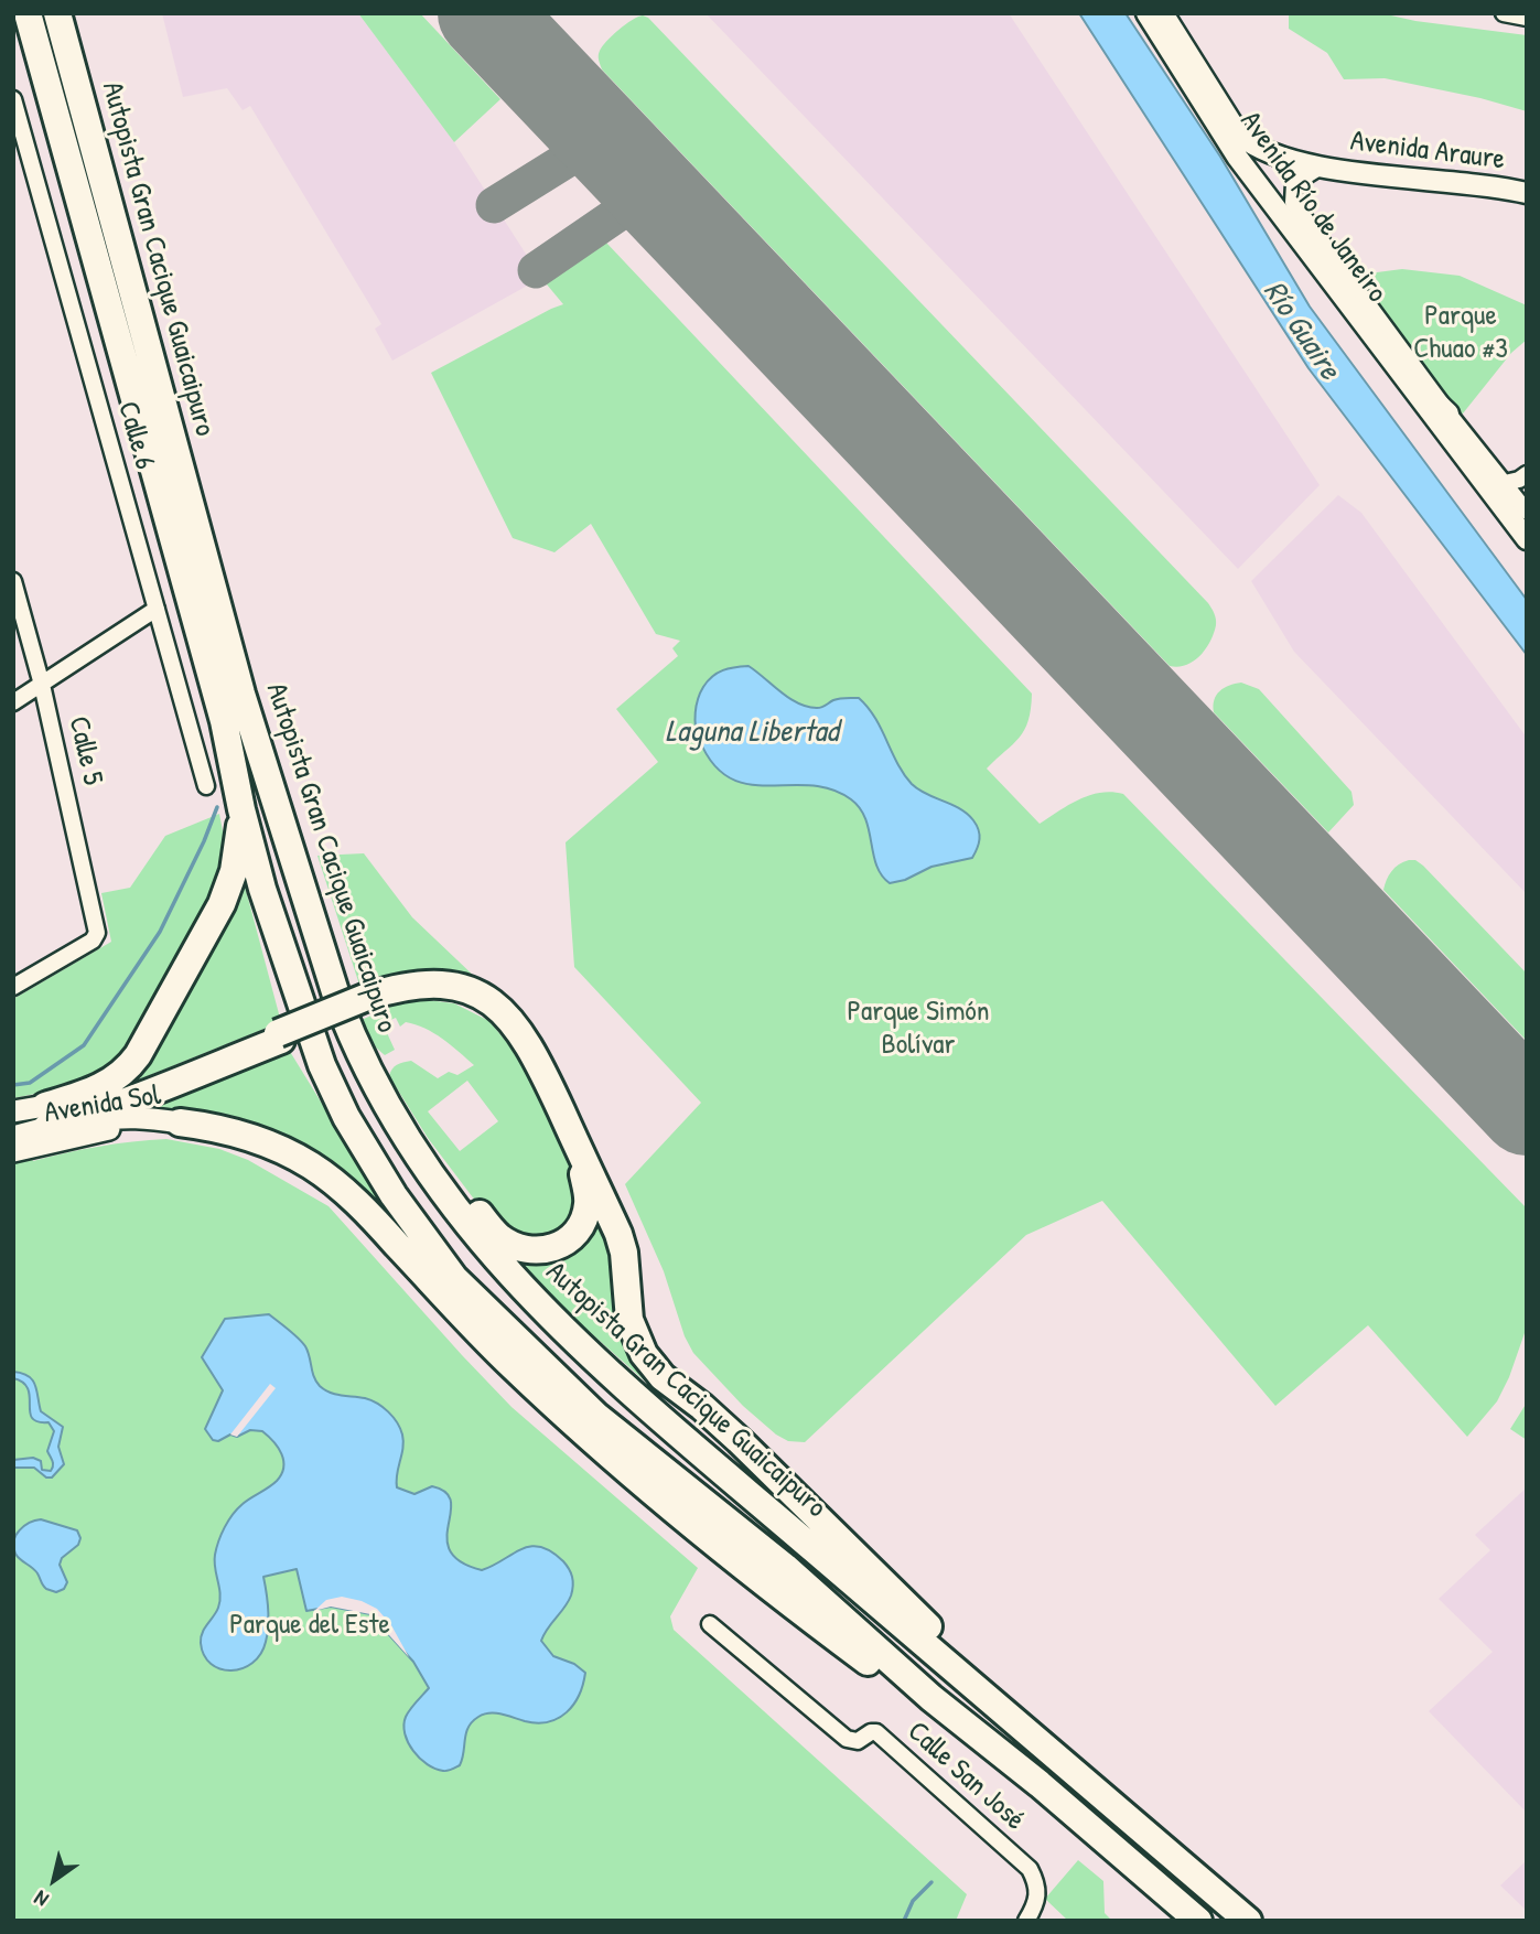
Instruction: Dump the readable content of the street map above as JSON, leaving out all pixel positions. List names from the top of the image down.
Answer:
{
  "streets": {
    "highway": ["Autopista Gran Cacique Guaicaipuro"],
    "main road": ["Avenida Sol"],
    "street": [
      "Avenida Araure",
      "Avenida Río de Janeiro",
      "Calle 6",
      "Calle 5",
      "Calle San José"
    ]
  },
  "crossings": [
    ["Avenida Araure", "Avenida Río de Janeiro"]
  ],
  "water": ["Río Guaire", "Laguna Libertad"],
  "parks": ["Parque Chuao #3", "Parque Simón Bolívar", "Parque del Este"],
  "north": "bottom left"
}
